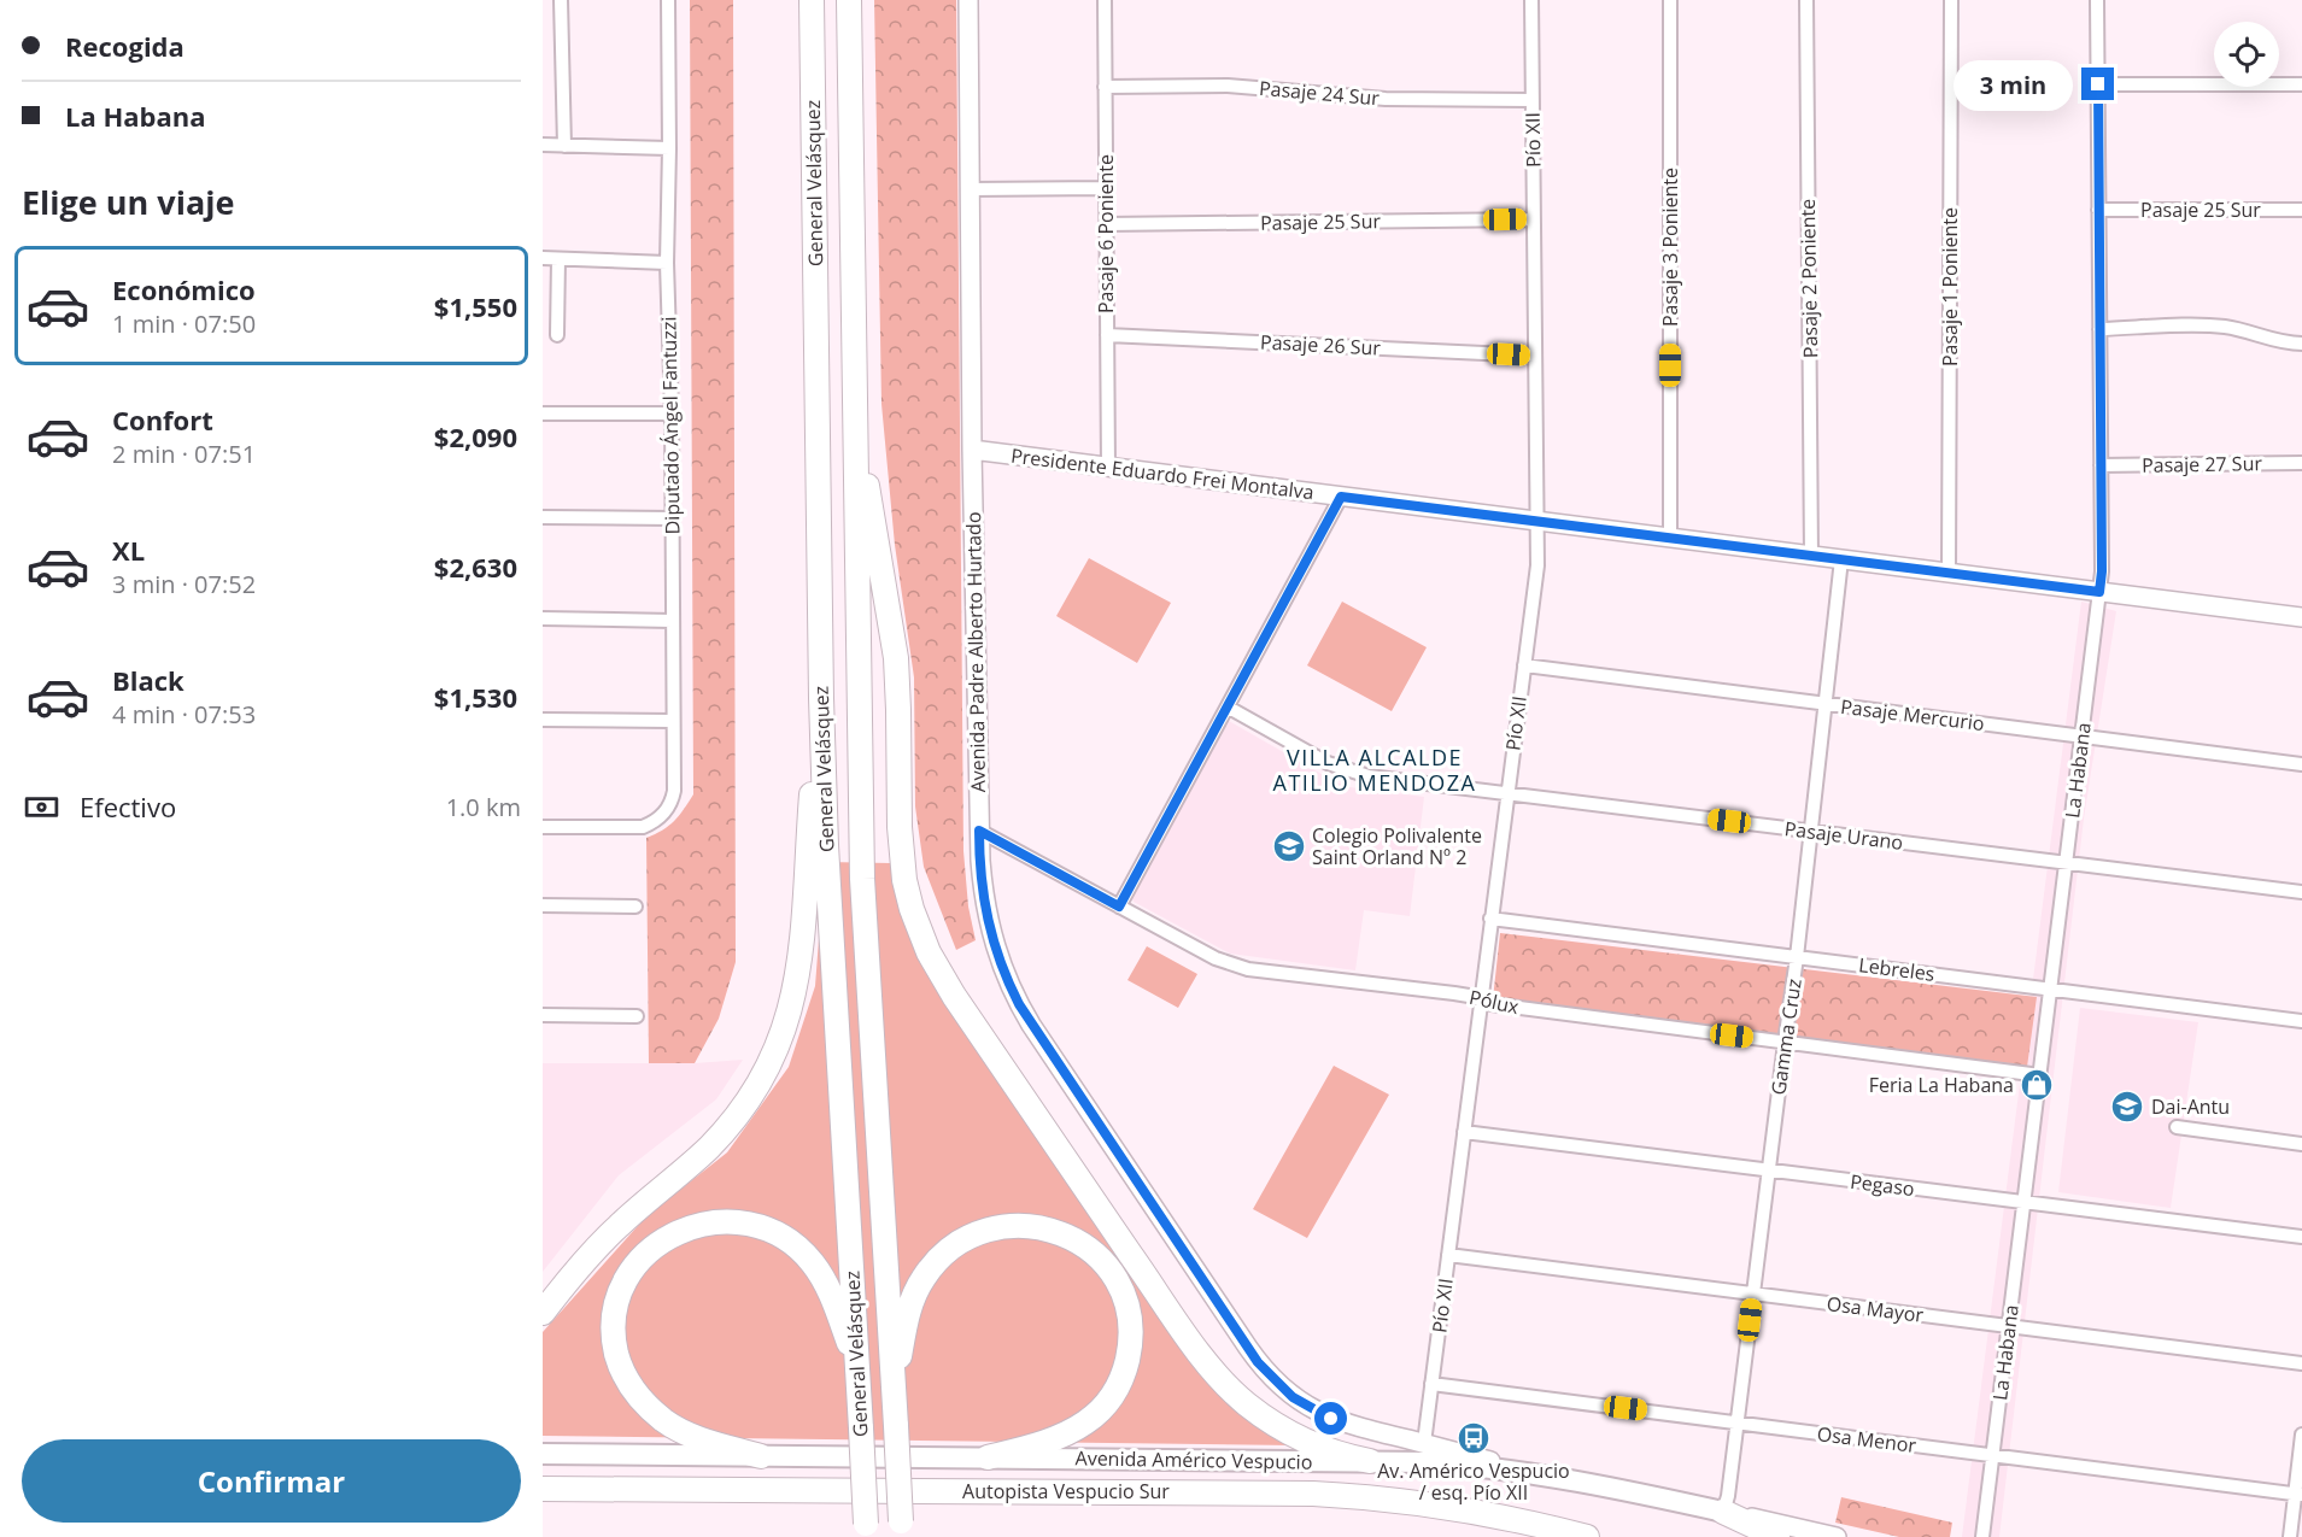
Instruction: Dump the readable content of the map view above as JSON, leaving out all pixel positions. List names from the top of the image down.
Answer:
{
  "streets": {
    "highway": ["General Velásquez", "Autopista Vespucio Sur"],
    "main road": ["Avenida Américo Vespucio"],
    "street": [
      "Pasaje 24 Sur",
      "Pío XII",
      "Pasaje 25 Sur",
      "Pasaje 6 Poniente",
      "Pasaje 3 Poniente",
      "Pasaje 2 Poniente",
      "Pasaje 1 Poniente",
      "Pasaje 26 Sur",
      "Diputado Ángel Fantuzzi",
      "Pasaje 27 Sur",
      "Presidente Eduardo Frei Montalva",
      "Avenida Padre Alberto Hurtado",
      "Pasaje Mercurio",
      "La Habana",
      "Pasaje Urano",
      "Lebreles",
      "Pólux",
      "Gamma Cruz",
      "Pegaso",
      "Osa Mayor",
      "Osa Menor"
    ]
  },
  "crossings": [
    ["Pasaje 24 Sur", "Pío XII"],
    ["Pasaje 24 Sur", "Pasaje 6 Poniente"],
    ["Pío XII", "Pasaje 25 Sur"],
    ["Pío XII", "Pasaje 26 Sur"],
    ["Pío XII", "Presidente Eduardo Frei Montalva"],
    ["Pío XII", "Avenida Padre Alberto Hurtado"],
    ["Pío XII", "Pasaje Mercurio"],
    ["Pío XII", "Pasaje Urano"],
    ["Pío XII", "Lebreles"],
    ["Pío XII", "Pólux"],
    ["Pío XII", "Pegaso"],
    ["Pío XII", "Osa Mayor"],
    ["Pío XII", "Osa Menor"],
    ["Pasaje 25 Sur", "Pasaje 6 Poniente"],
    ["Pasaje 25 Sur", "La Habana"],
    ["Pasaje 6 Poniente", "Pasaje 26 Sur"],
    ["Pasaje 6 Poniente", "Presidente Eduardo Frei Montalva"],
    ["Pasaje 3 Poniente", "Presidente Eduardo Frei Montalva"],
    ["Pasaje 2 Poniente", "Presidente Eduardo Frei Montalva"],
    ["Pasaje 1 Poniente", "Presidente Eduardo Frei Montalva"],
    ["Pasaje 27 Sur", "La Habana"],
    ["Presidente Eduardo Frei Montalva", "Avenida Padre Alberto Hurtado"],
    ["Presidente Eduardo Frei Montalva", "La Habana"],
    ["Presidente Eduardo Frei Montalva", "Gamma Cruz"],
    ["Avenida Padre Alberto Hurtado", "Pólux"],
    ["Avenida Padre Alberto Hurtado", "Avenida Américo Vespucio"],
    ["Pasaje Mercurio", "La Habana"],
    ["Pasaje Mercurio", "Gamma Cruz"],
    ["La Habana", "Pasaje Urano"],
    ["La Habana", "Lebreles"],
    ["La Habana", "Pólux"],
    ["La Habana", "Pegaso"],
    ["La Habana", "Osa Mayor"],
    ["La Habana", "Osa Menor"],
    ["Pasaje Urano", "Gamma Cruz"],
    ["Lebreles", "Gamma Cruz"],
    ["Pólux", "Gamma Cruz"],
    ["Gamma Cruz", "Pegaso"],
    ["Gamma Cruz", "Osa Mayor"],
    ["Gamma Cruz", "Osa Menor"],
    ["Gamma Cruz", "Avenida Américo Vespucio"]
  ],
  "districts": ["VILLA ALCALDE ATILIO MENDOZA"],
  "places": {
    "school or university": ["Colegio Polivalente Saint Orland Nº 2", "Dai-Antu"],
    "shop": ["Feria La Habana"],
    "bus stop": ["Av. Américo Vespucio / esq. Pío XII"]
  },
  "page": {
    "banner": ["Recogida", "La Habana"],
    "bubble": "3 min",
    "heading": "Elige un viaje",
    "list": [
      {
        "name": "Económico",
        "note": "1 min · 07:50",
        "value": "$1,550"
      },
      {
        "name": "Confort",
        "note": "2 min · 07:51",
        "value": "$2,090"
      },
      {
        "name": "XL",
        "note": "3 min · 07:52",
        "value": "$2,630"
      },
      {
        "name": "Black",
        "note": "4 min · 07:53",
        "value": "$1,530"
      }
    ],
    "pay": ["Efectivo", "1.0 km"],
    "buttons": "Confirmar"
  }
}
